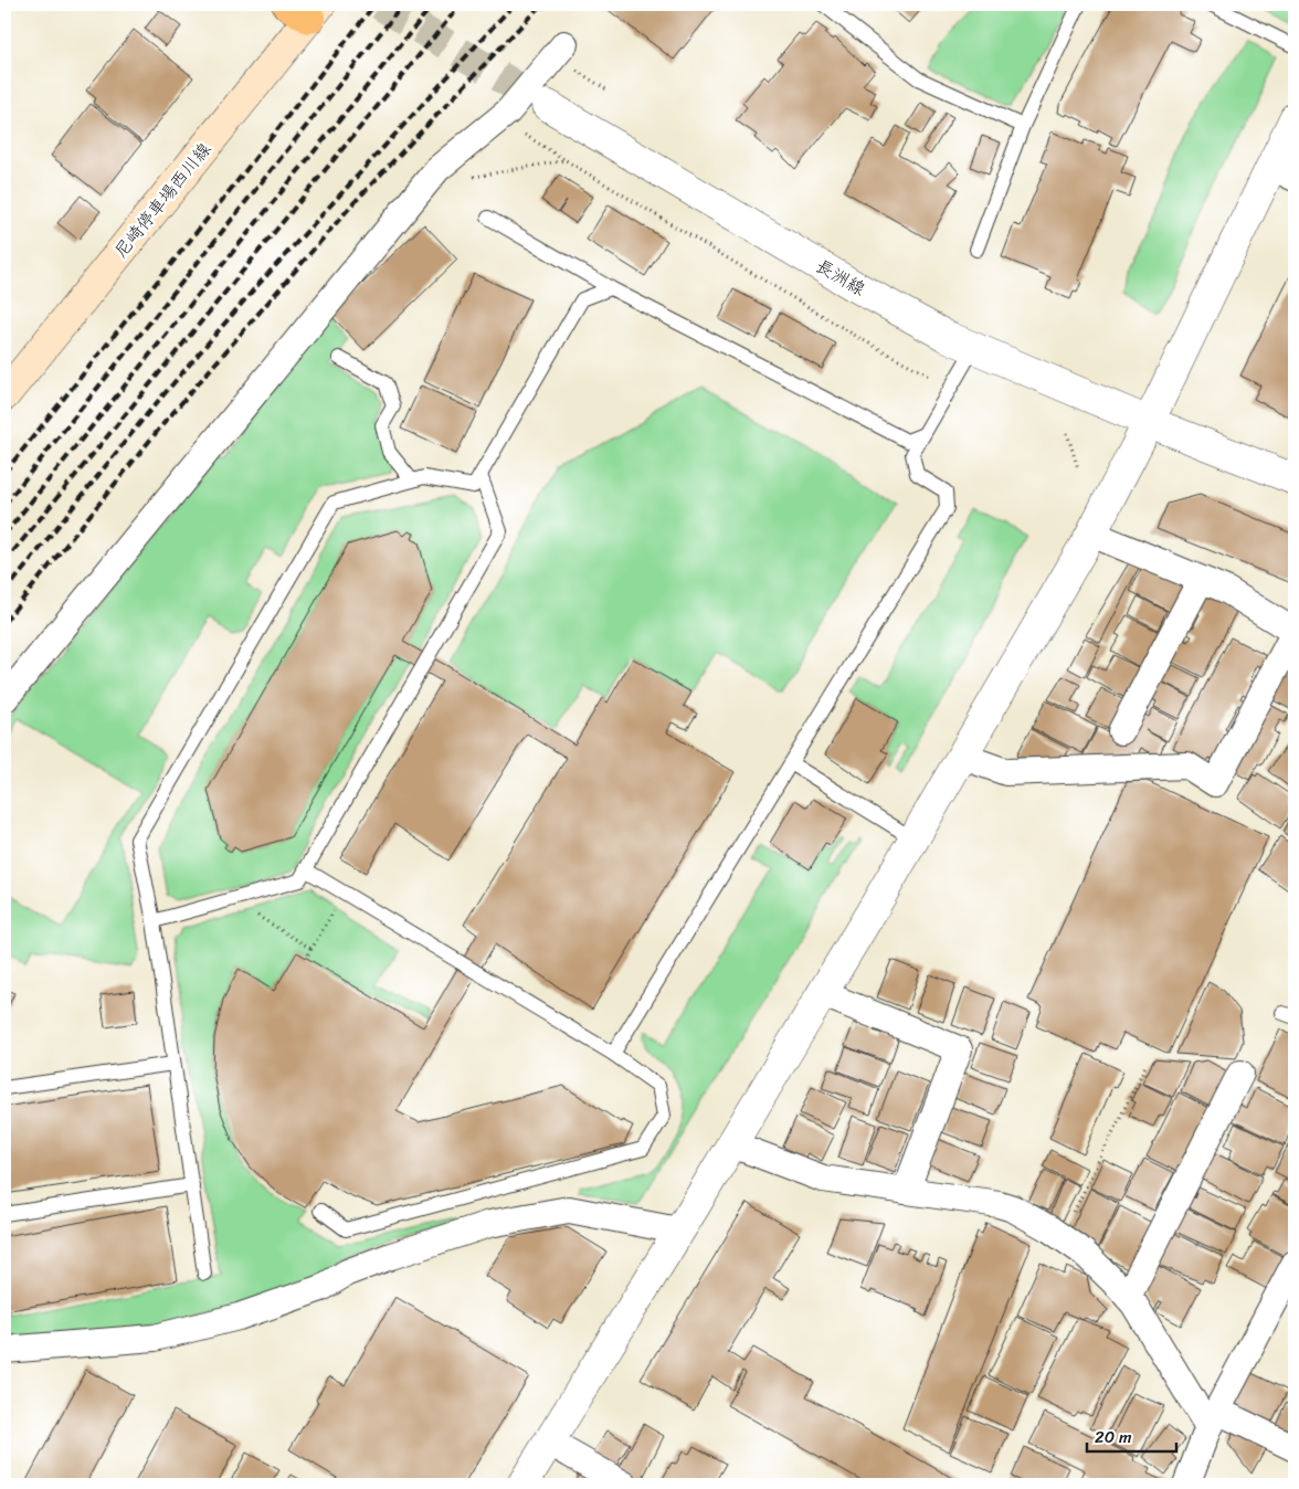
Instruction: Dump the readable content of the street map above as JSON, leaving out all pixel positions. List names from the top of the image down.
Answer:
{
  "streets": {
    "main road": ["尼崎停車場西川線"],
    "street": ["長洲線"]
  },
  "scale_bar": "20 m"
}
